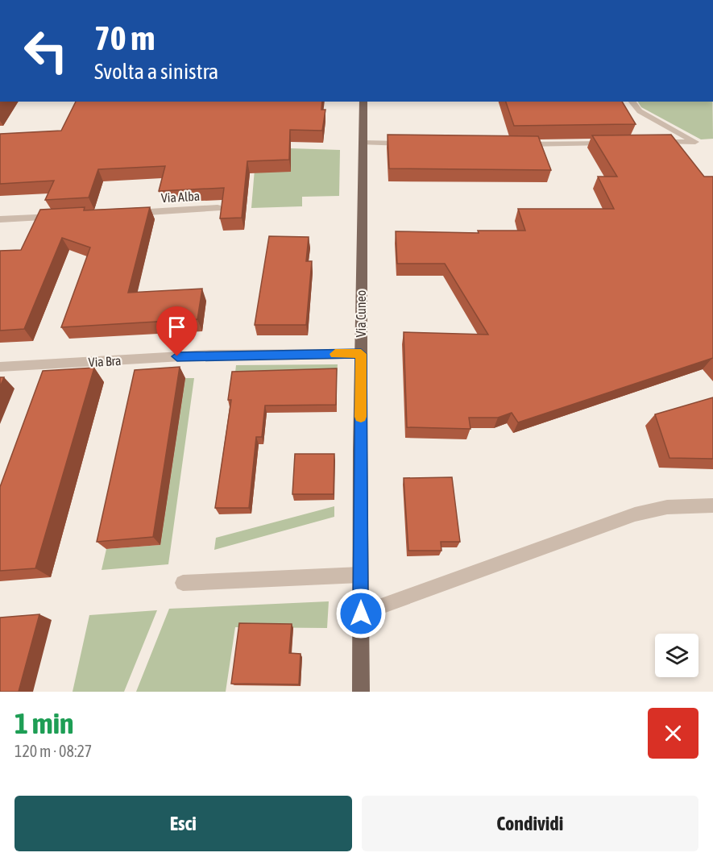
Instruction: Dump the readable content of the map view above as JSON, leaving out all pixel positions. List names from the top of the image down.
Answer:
{
  "streets": {
    "main road": ["Via Cuneo"],
    "street": ["Via Alba", "Via Bra"]
  },
  "crossings": [
    ["Via Cuneo", "Via Bra"]
  ],
  "page": {
    "turn": ["70 m", "Svolta a sinistra"],
    "heading": ["1 min", "120 m · 08:27"],
    "buttons": ["Esci", "Condividi"]
  }
}
